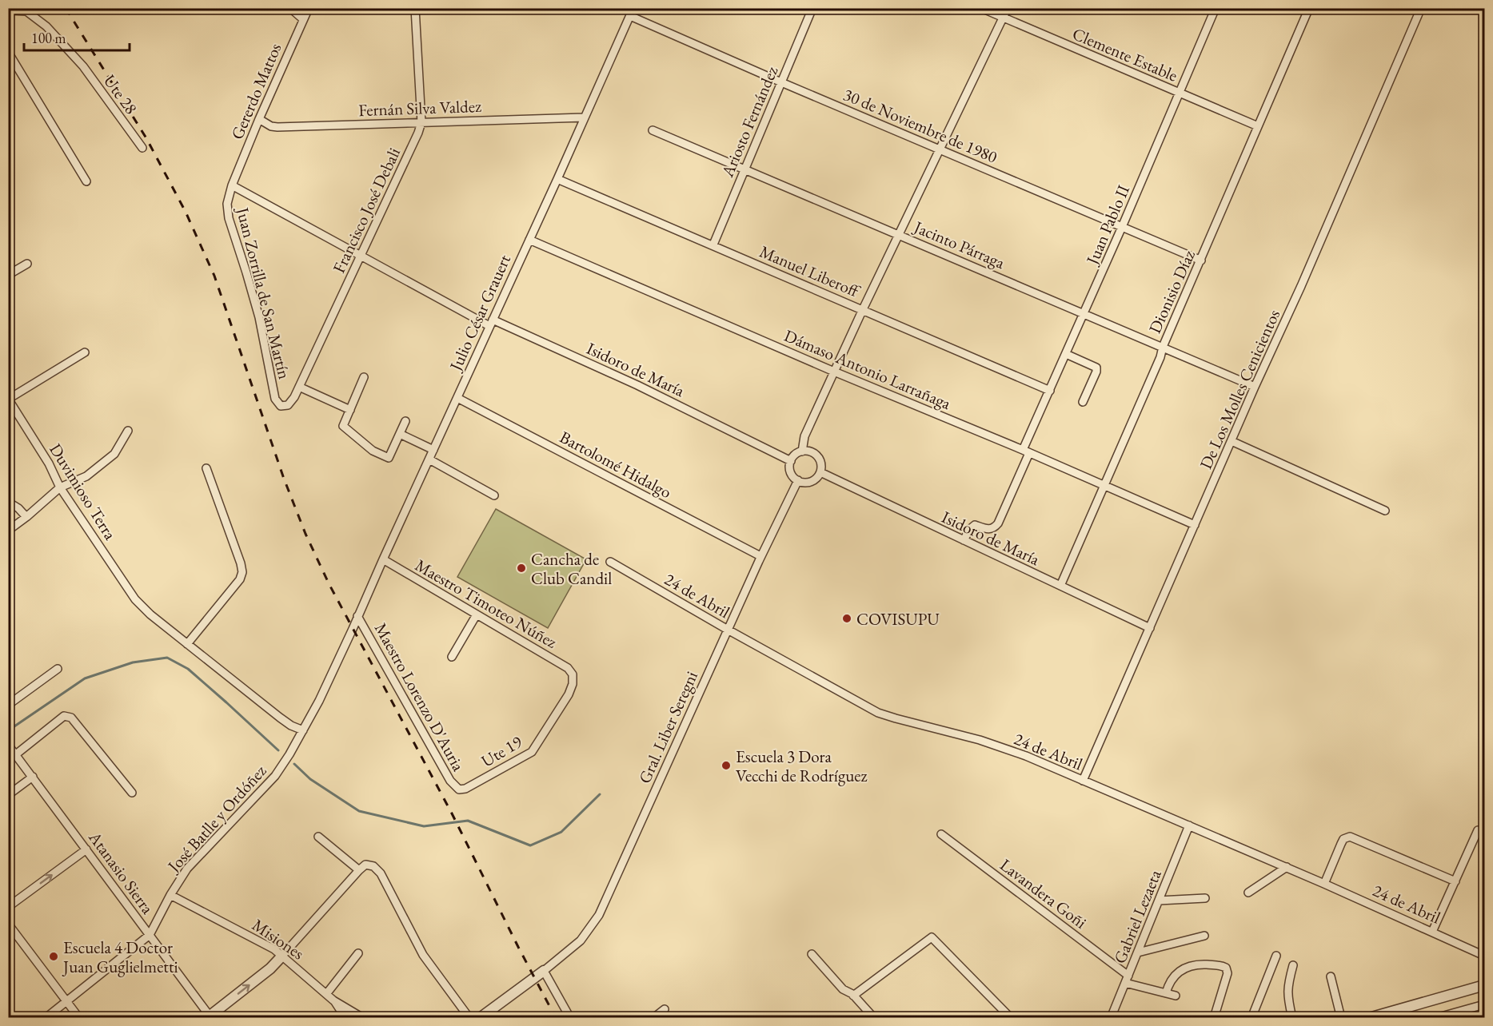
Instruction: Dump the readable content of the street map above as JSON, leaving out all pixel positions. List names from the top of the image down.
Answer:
{
  "streets": {
    "street": [
      "Clemente Estable",
      "Gererdo Mattos",
      "Ute 28",
      "Fernán Silva Valdez",
      "Ariosto Fernández",
      "30 de Noviembre de 1980",
      "Francisco José Debali",
      "Juan Pablo II",
      "Jacinto Párraga",
      "Manuel Liberoff",
      "Dionisio Díaz",
      "Juan Zorrilla de San Martín",
      "Julio César Grauert",
      "Isidoro de María",
      "Dámaso Antonio Larrañaga",
      "De Los Molles Cenicientos",
      "Bartolomé Hidalgo",
      "Duvimioso Terra",
      "24 de Abril",
      "Maestro Timoteo Núñez",
      "Maestro Lorenzo D'Auria",
      "Gral. Liber Seregni",
      "Ute 19",
      "José Batlle y Ordóñez",
      "Atanasio Sierra",
      "Lavandera Goñi",
      "Gabriel Lezaeta",
      "Misiones"
    ]
  },
  "crossings": [
    ["Clemente Estable", "Juan Pablo II"],
    ["Clemente Estable", "Dionisio Díaz"],
    ["Gererdo Mattos", "Fernán Silva Valdez"],
    ["Gererdo Mattos", "Juan Zorrilla de San Martín"],
    ["Gererdo Mattos", "Isidoro de María"],
    ["Fernán Silva Valdez", "Francisco José Debali"],
    ["Fernán Silva Valdez", "Julio César Grauert"],
    ["Ariosto Fernández", "30 de Noviembre de 1980"],
    ["Ariosto Fernández", "Jacinto Párraga"],
    ["Ariosto Fernández", "Manuel Liberoff"],
    ["30 de Noviembre de 1980", "Juan Pablo II"],
    ["30 de Noviembre de 1980", "Dionisio Díaz"],
    ["30 de Noviembre de 1980", "Julio César Grauert"],
    ["Francisco José Debali", "Juan Zorrilla de San Martín"],
    ["Francisco José Debali", "Isidoro de María"],
    ["Juan Pablo II", "Jacinto Párraga"],
    ["Juan Pablo II", "Manuel Liberoff"],
    ["Juan Pablo II", "Isidoro de María"],
    ["Juan Pablo II", "Dámaso Antonio Larrañaga"],
    ["Jacinto Párraga", "Dionisio Díaz"],
    ["Jacinto Párraga", "De Los Molles Cenicientos"],
    ["Manuel Liberoff", "Julio César Grauert"],
    ["Dionisio Díaz", "Isidoro de María"],
    ["Dionisio Díaz", "Dámaso Antonio Larrañaga"],
    ["Juan Zorrilla de San Martín", "Isidoro de María"],
    ["Julio César Grauert", "Isidoro de María"],
    ["Julio César Grauert", "Dámaso Antonio Larrañaga"],
    ["Julio César Grauert", "Bartolomé Hidalgo"],
    ["Julio César Grauert", "Maestro Timoteo Núñez"],
    ["Julio César Grauert", "Maestro Lorenzo D'Auria"],
    ["Julio César Grauert", "José Batlle y Ordóñez"],
    ["Isidoro de María", "De Los Molles Cenicientos"],
    ["Isidoro de María", "Gral. Liber Seregni"],
    ["Dámaso Antonio Larrañaga", "De Los Molles Cenicientos"],
    ["De Los Molles Cenicientos", "24 de Abril"],
    ["Bartolomé Hidalgo", "Gral. Liber Seregni"],
    ["Duvimioso Terra", "José Batlle y Ordóñez"],
    ["24 de Abril", "Gral. Liber Seregni"],
    ["24 de Abril", "Gabriel Lezaeta"],
    ["Maestro Timoteo Núñez", "Ute 19"],
    ["Maestro Lorenzo D'Auria", "Ute 19"],
    ["José Batlle y Ordóñez", "Atanasio Sierra"],
    ["José Batlle y Ordóñez", "Misiones"],
    ["Lavandera Goñi", "Gabriel Lezaeta"]
  ],
  "places": [
    "Cancha de Club Candil",
    "COVISUPU",
    "Escuela 3 Dora Vecchi de Rodríguez",
    "Escuela 4 Doctor Juan Guglielmetti"
  ],
  "scale_bar": "100 m"
}
